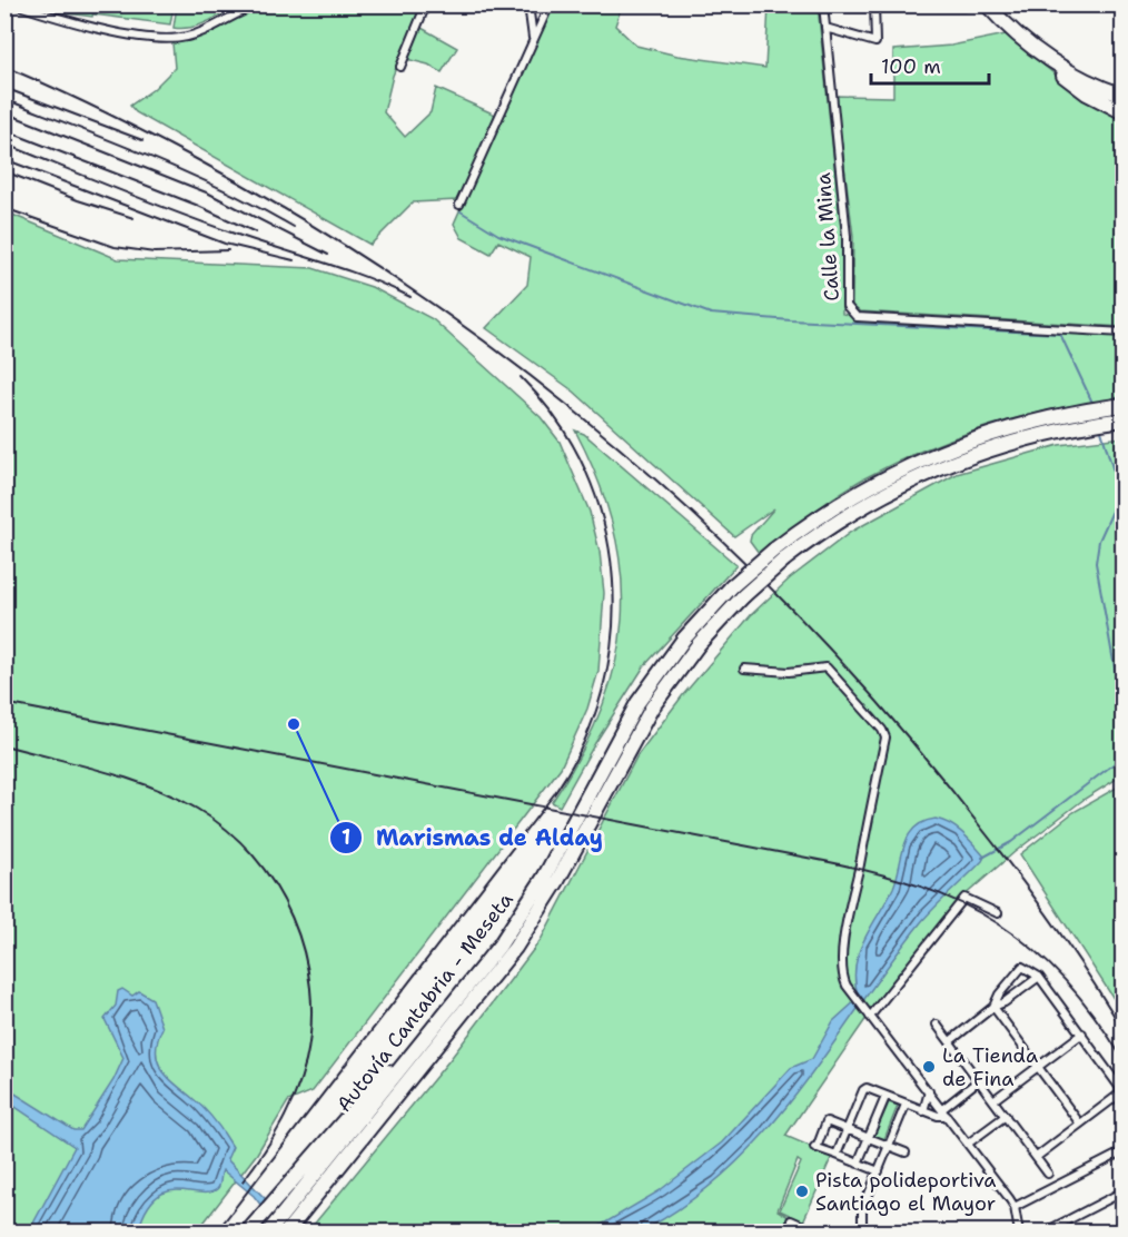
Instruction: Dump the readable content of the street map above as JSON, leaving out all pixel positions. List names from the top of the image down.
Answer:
{
  "streets": {
    "highway": ["Autovía Cantabria - Meseta"],
    "street": ["Calle la Mina"]
  },
  "places": ["Marismas de Alday", "La Tienda de Fina", "Pista polideportiva Santiago el Mayor"],
  "scale_bar": "100 m"
}
